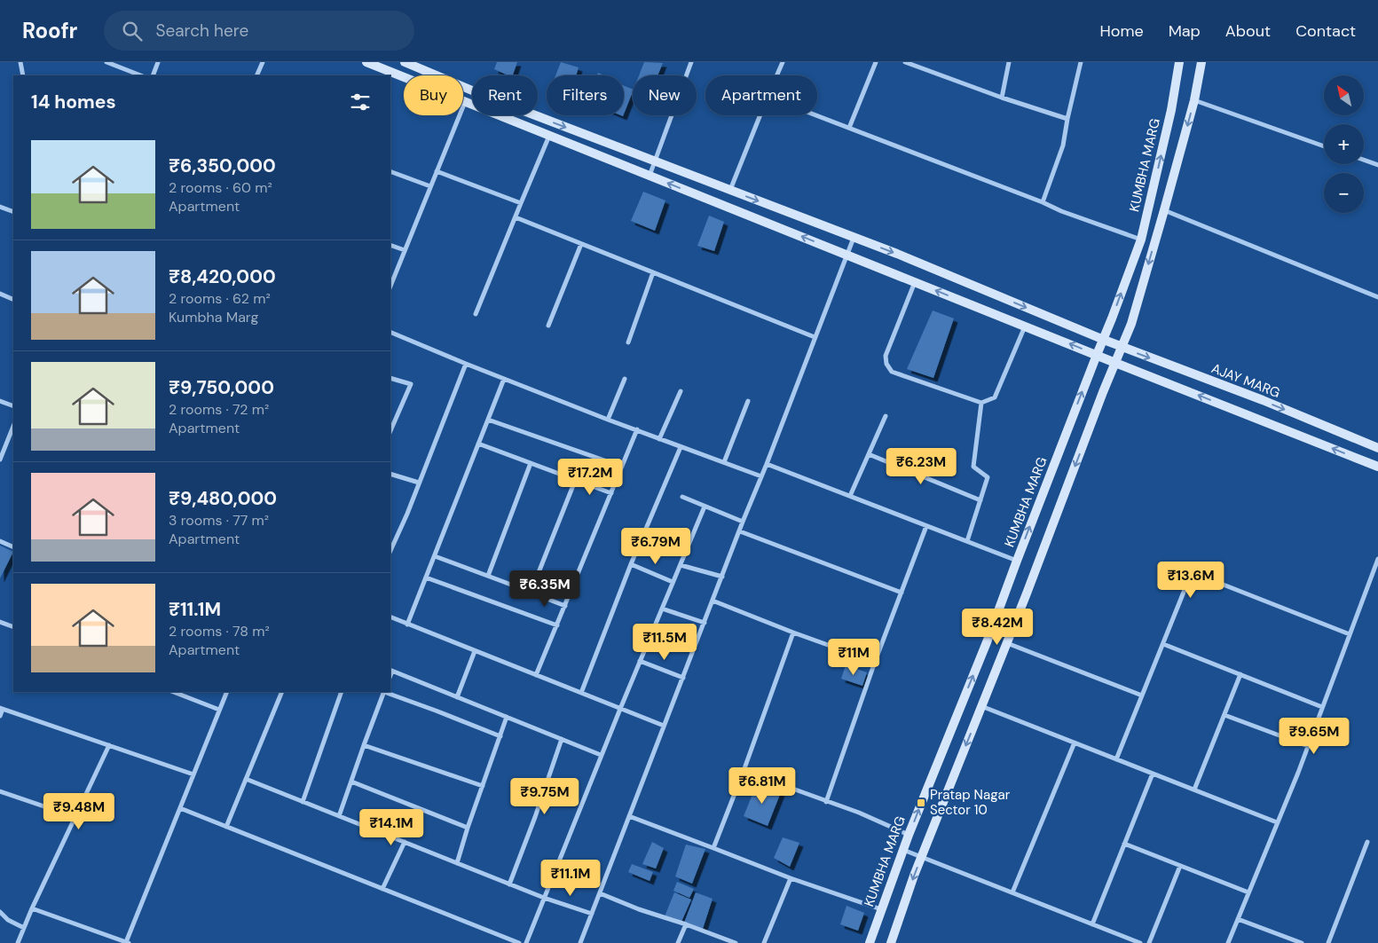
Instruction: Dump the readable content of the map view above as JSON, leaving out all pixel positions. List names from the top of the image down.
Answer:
{
  "streets": {
    "street": ["KUMBHA MARG", "AJAY MARG"]
  },
  "crossings": [
    ["KUMBHA MARG", "AJAY MARG"]
  ],
  "places": {
    "transit": ["Pratap Nagar Sector 10"]
  },
  "north": "top left",
  "page": {
    "header": "Roofr",
    "search": "Search here",
    "nav": [
      "Home",
      "Map",
      "About",
      "Contact"
    ],
    "map_buttons": ["+", "−"],
    "chip": [
      "Buy",
      "Rent",
      "Filters",
      "New",
      "Apartment"
    ],
    "heading": "14 homes",
    "list": [
      {
        "name": "₹6,350,000",
        "note": "2 rooms · 60 m² · Apartment"
      },
      {
        "name": "₹8,420,000",
        "note": "2 rooms · 62 m² · Kumbha Marg"
      },
      {
        "name": "₹9,750,000",
        "note": "2 rooms · 72 m² · Apartment"
      },
      {
        "name": "₹9,480,000",
        "note": "3 rooms · 77 m² · Apartment"
      },
      {
        "name": "₹11.1M",
        "note": "2 rooms · 78 m² · Apartment"
      }
    ],
    "price": [
      "₹6.23M",
      "₹17.2M",
      "₹6.79M",
      "₹13.6M",
      "₹6.35M",
      "₹8.42M",
      "₹11.5M",
      "₹11M",
      "₹9.65M",
      "₹6.81M",
      "₹9.75M",
      "₹9.48M",
      "₹14.1M",
      "₹11.1M"
    ]
  }
}
